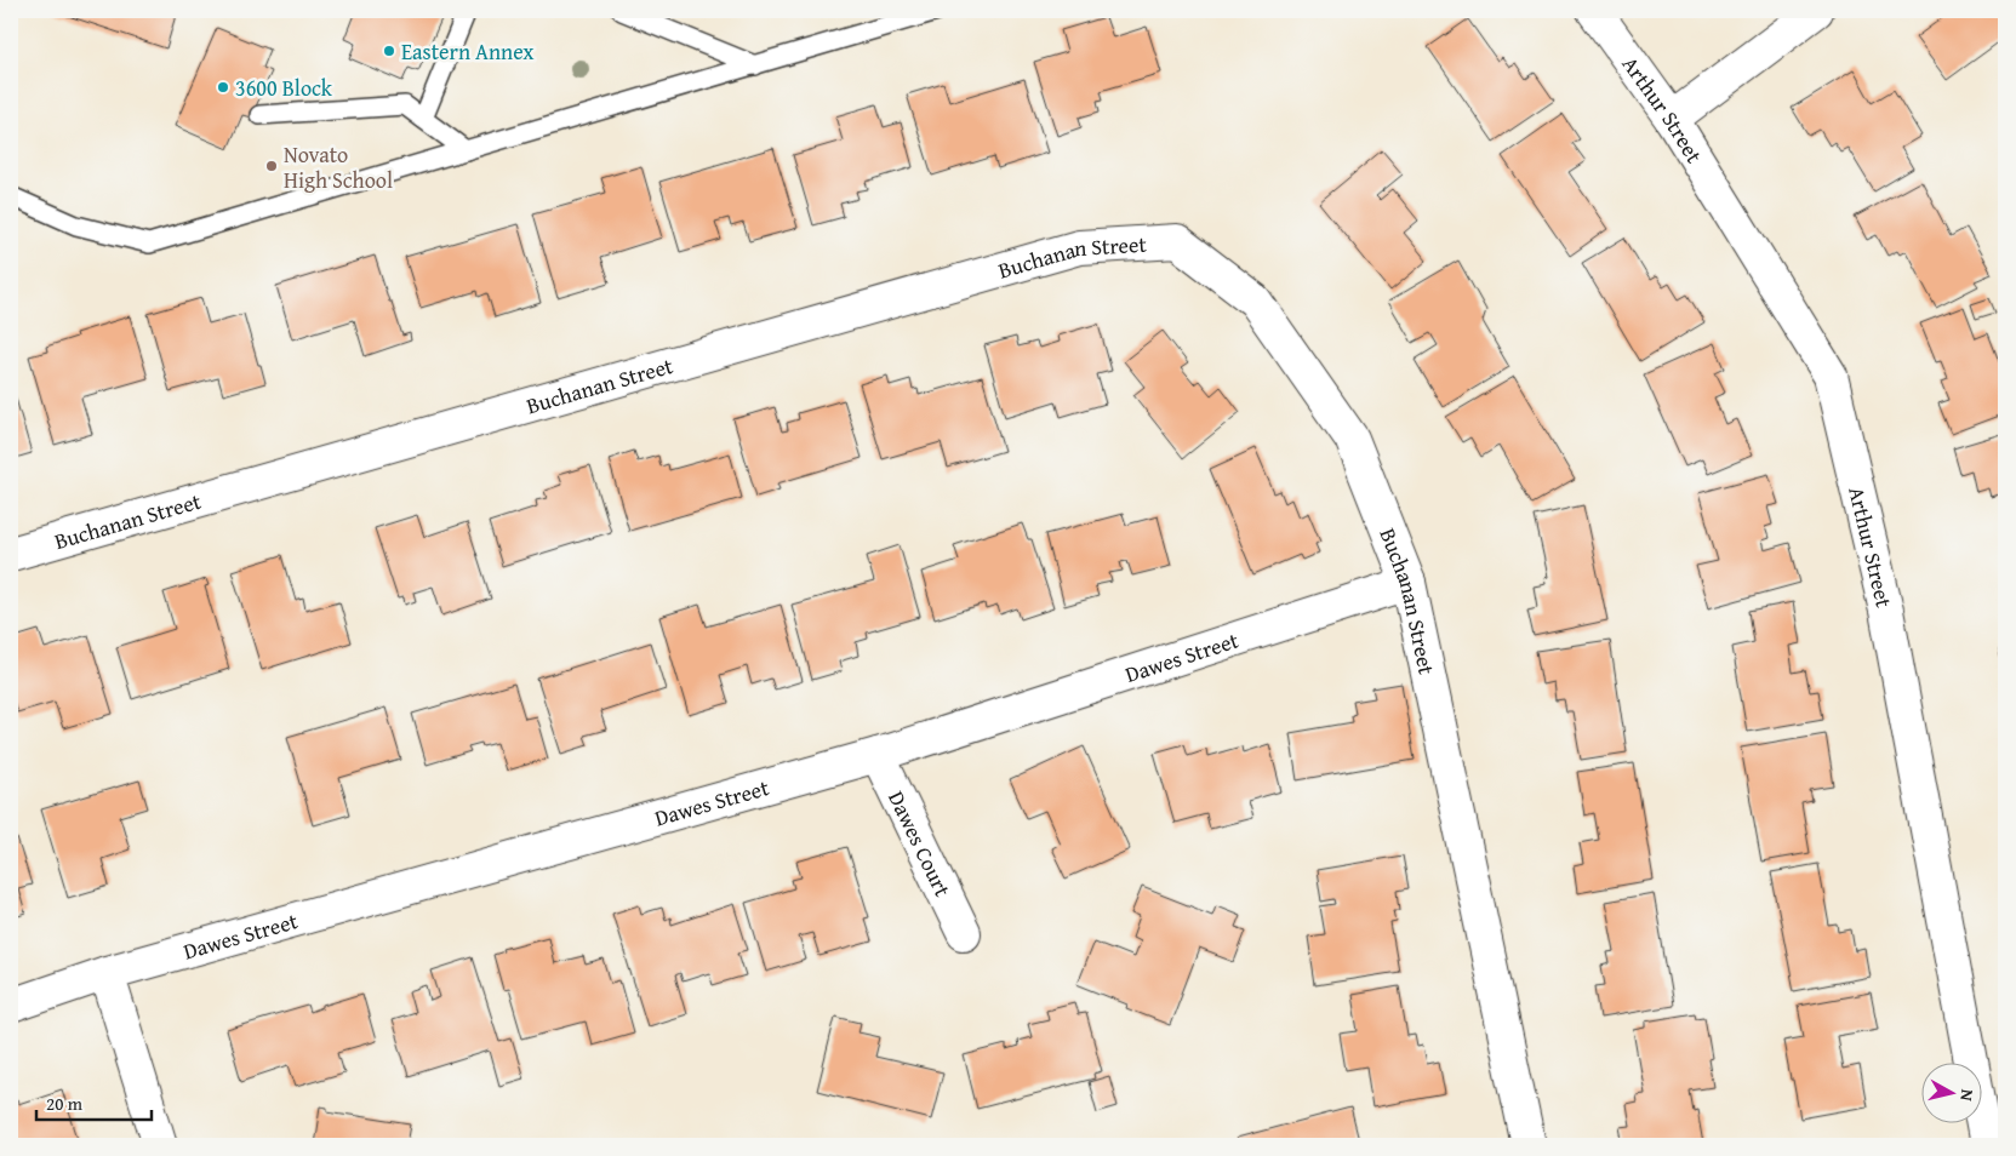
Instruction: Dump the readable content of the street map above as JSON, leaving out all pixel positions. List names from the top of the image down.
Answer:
{
  "streets": {
    "street": [
      "Arthur Street",
      "Buchanan Street",
      "Dawes Street",
      "Dawes Court"
    ]
  },
  "crossings": [
    ["Buchanan Street", "Dawes Street"],
    ["Dawes Street", "Dawes Court"]
  ],
  "places": ["Eastern Annex", "3600 Block", "Novato High School"],
  "scale_bar": "20 m",
  "north": "right"
}
